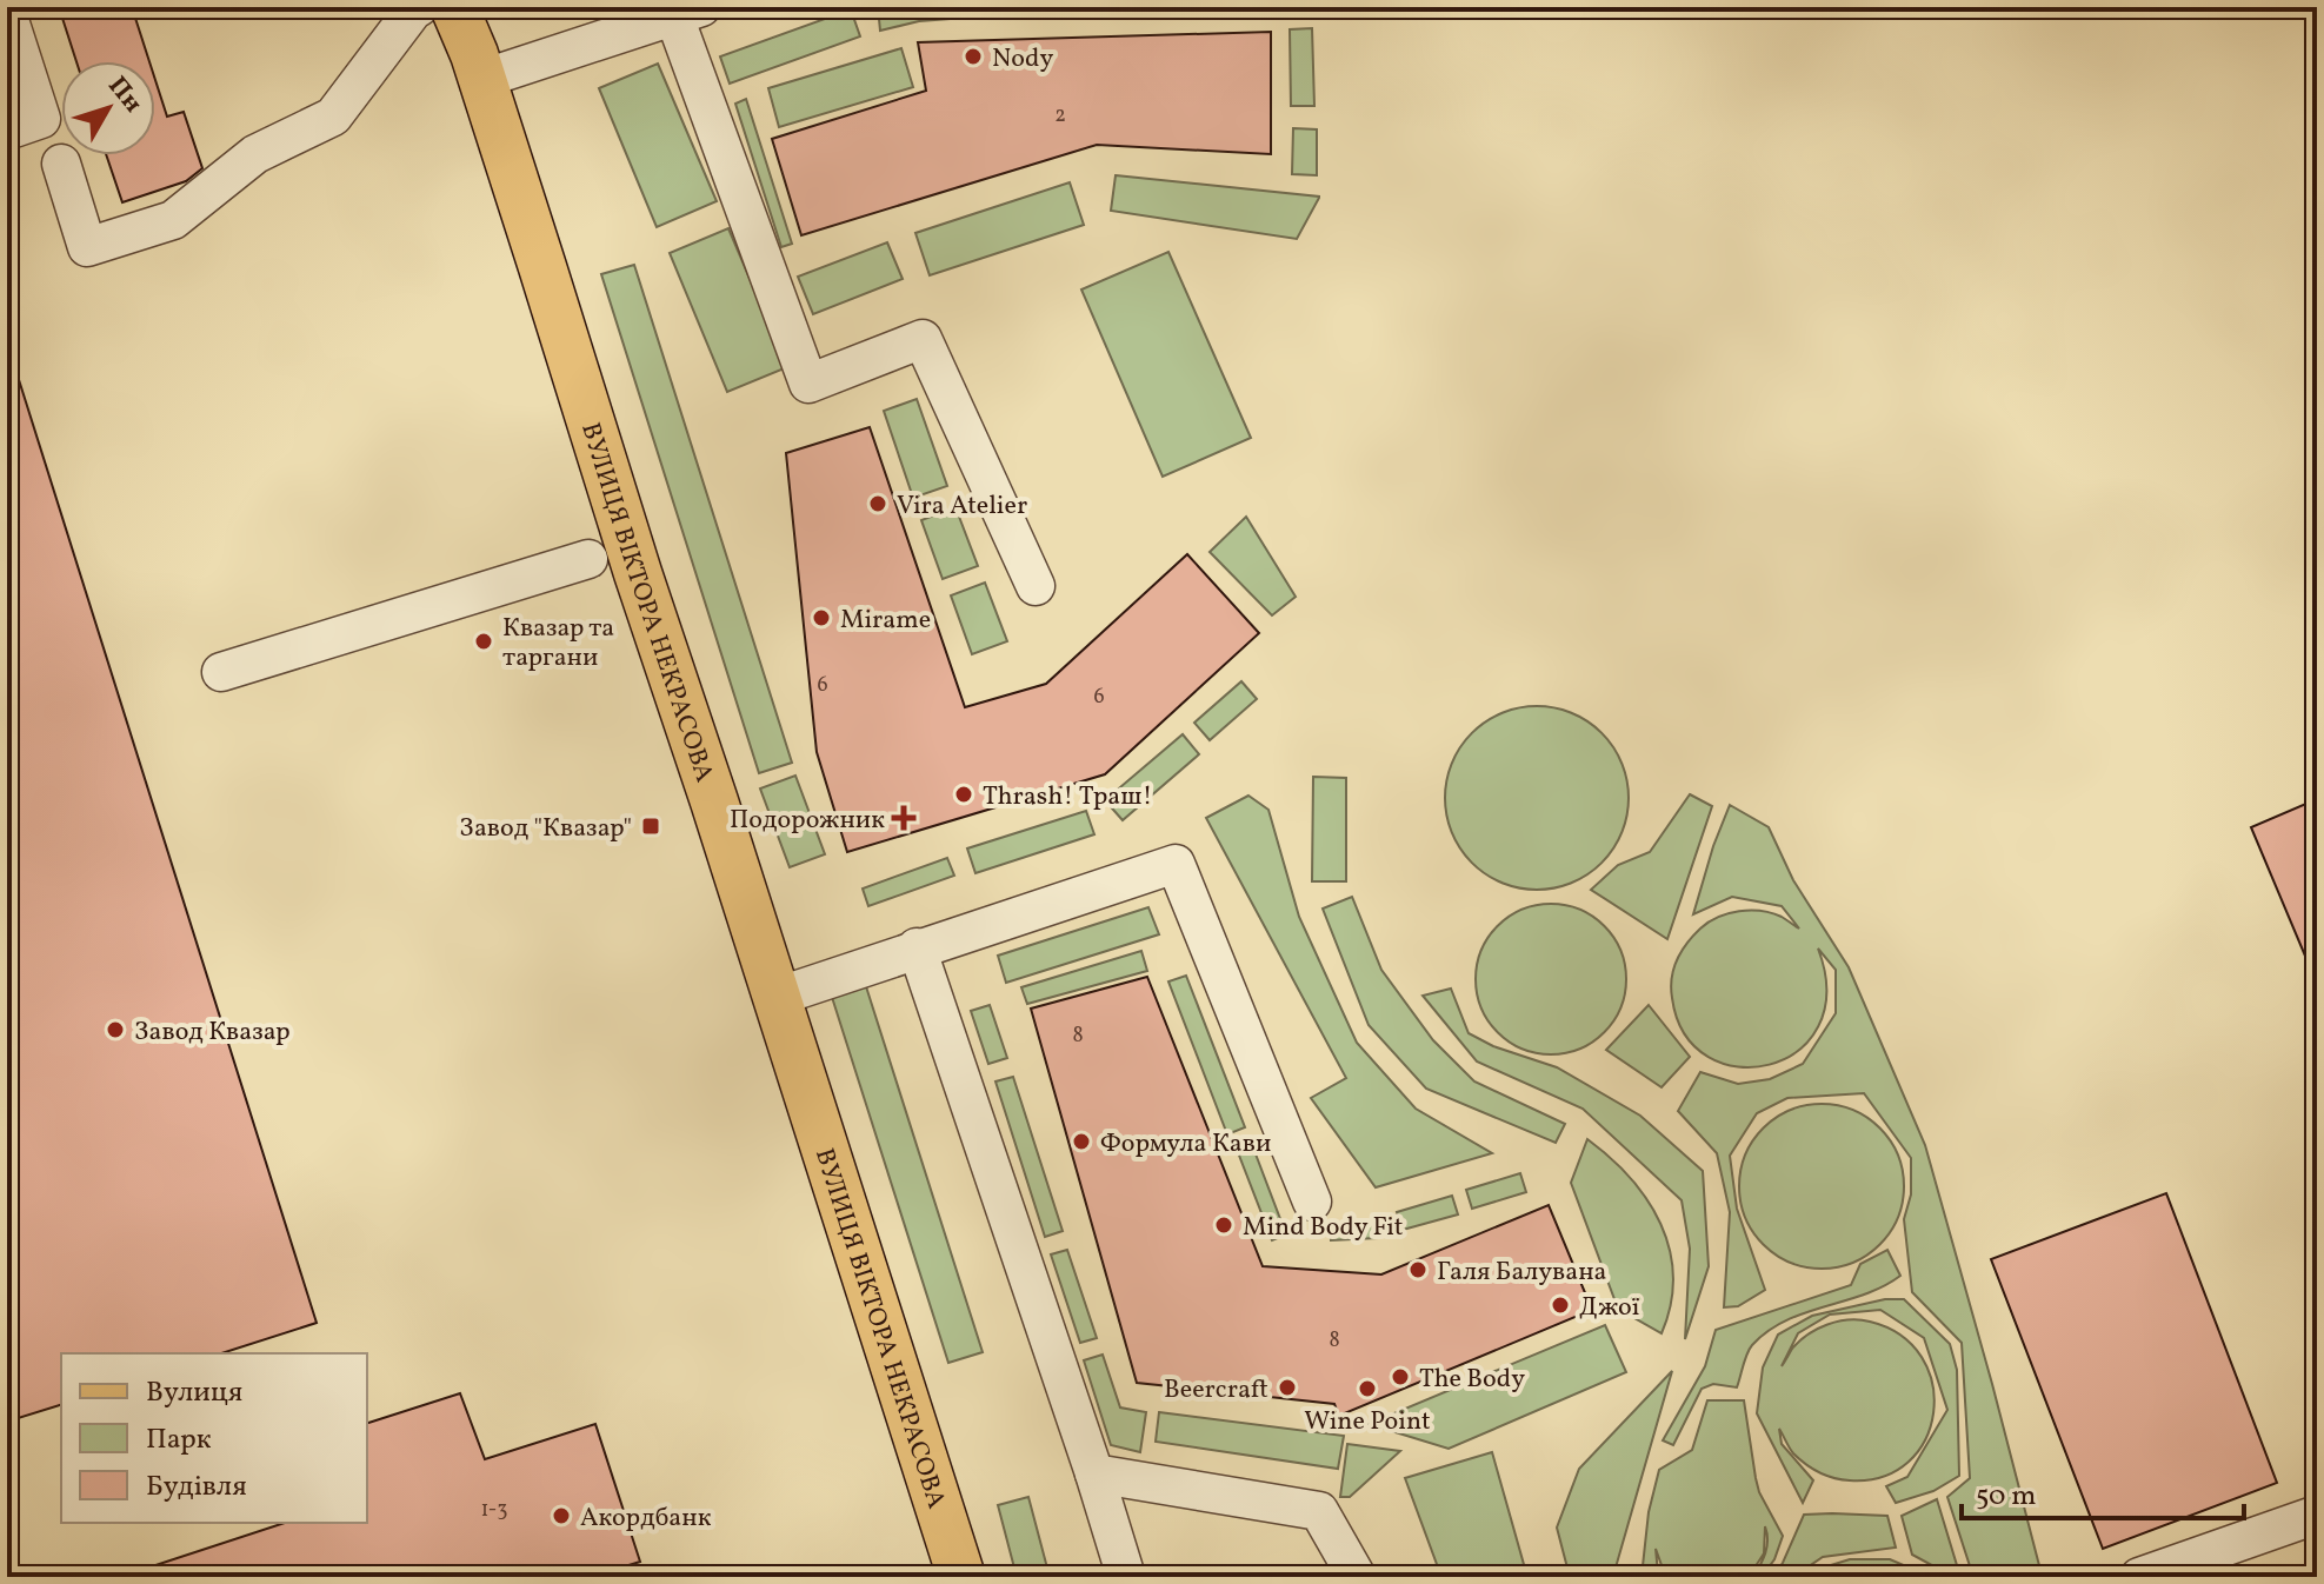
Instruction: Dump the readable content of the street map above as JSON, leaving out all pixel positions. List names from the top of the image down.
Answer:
{
  "streets": {
    "main road": ["ВУЛИЦЯ ВІКТОРА НЕКРАСОВА"]
  },
  "places": {
    "other": [
      "Nody",
      "Vira Atelier",
      "Mirame",
      "Квазар та таргани",
      "Thrash! Траш!",
      "Завод Квазар",
      "Формула Кави",
      "Mind Body Fit",
      "Галя Балувана",
      "Джої",
      "The Body",
      "Beercraft",
      "Wine Point",
      "Акордбанк"
    ],
    "health": ["Подорожник"],
    "transit": ["Завод \"Квазар\""]
  },
  "house_numbers": [
    "2",
    "6",
    "6",
    "8",
    "8",
    "1-3"
  ],
  "legend": ["Вулиця", "Парк", "Будівля"],
  "scale_bar": "50 m",
  "north": "top right"
}
